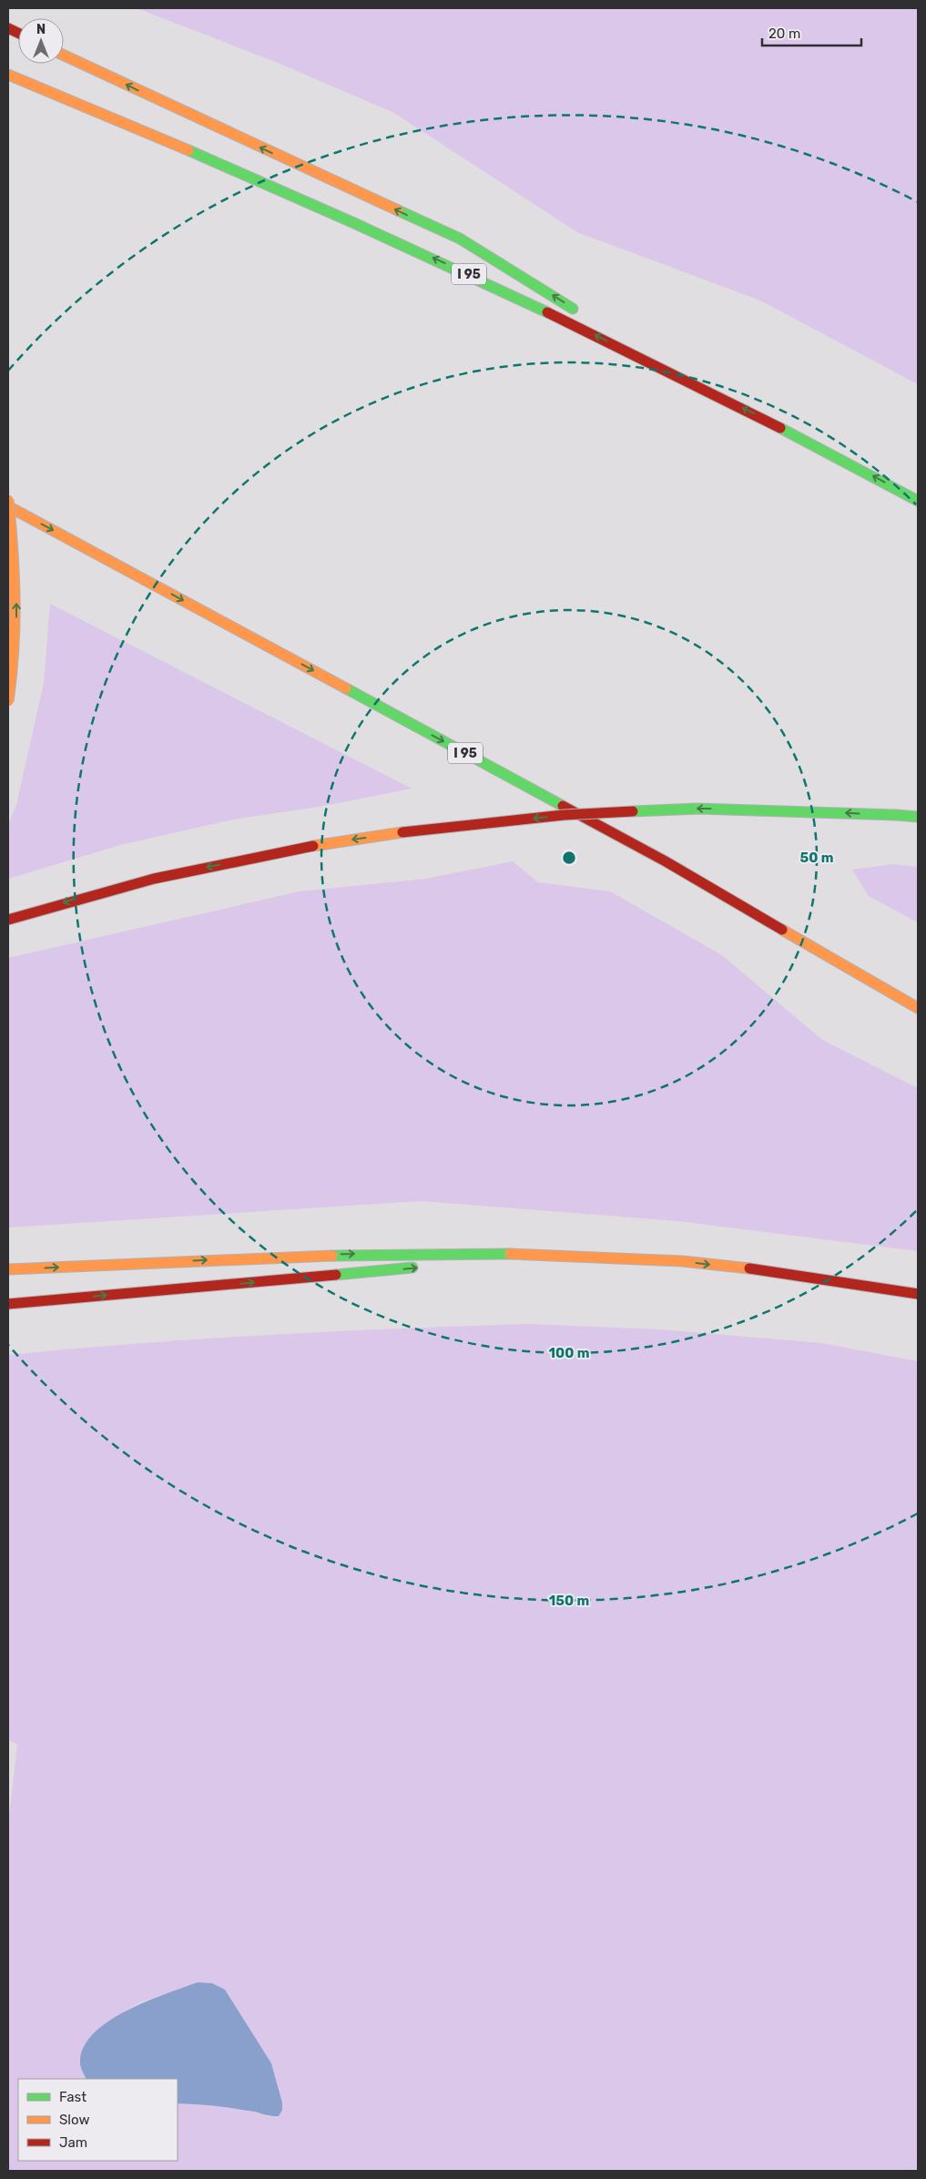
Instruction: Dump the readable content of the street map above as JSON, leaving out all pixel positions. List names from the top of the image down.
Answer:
{
  "streets": {
    "highway": ["I 95"]
  },
  "legend": ["Fast", "Slow", "Jam"],
  "scale_bar": "20 m",
  "north": "top",
  "rings": ["50 m", "100 m", "150 m"]
}
